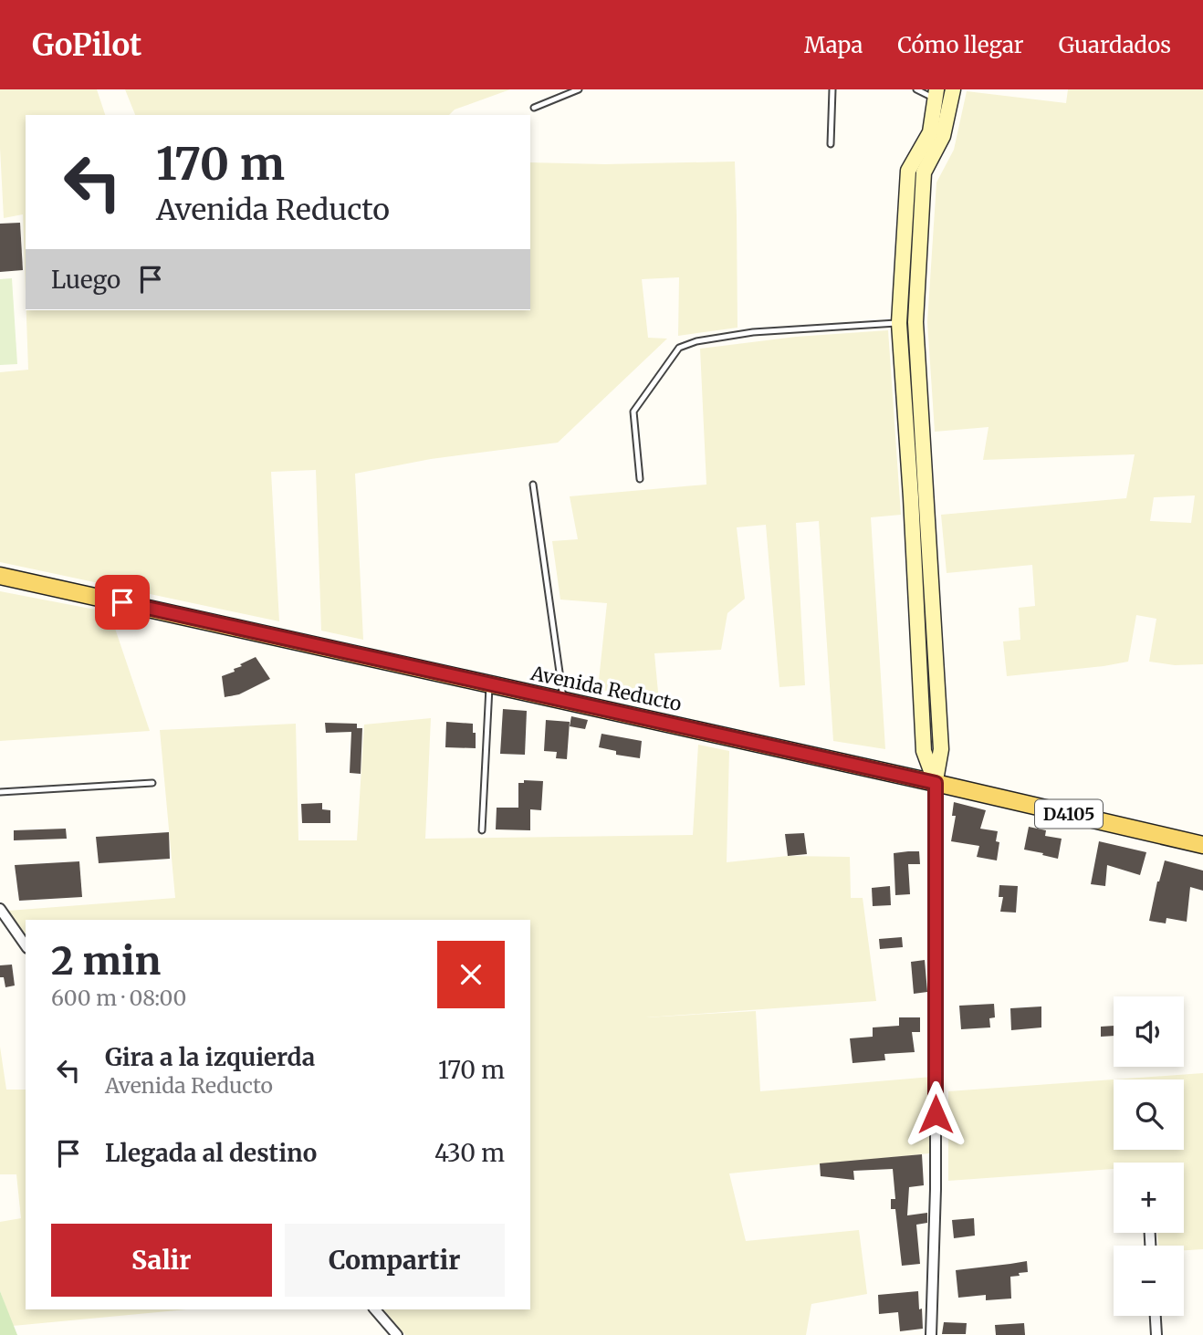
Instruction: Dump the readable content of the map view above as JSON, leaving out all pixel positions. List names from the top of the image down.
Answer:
{
  "streets": {
    "main road": ["Avenida Reducto", "D4105"]
  },
  "page": {
    "header": "GoPilot",
    "nav": ["Mapa", "Cómo llegar", "Guardados"],
    "turn": ["170 m", "Avenida Reducto"],
    "then": "Luego",
    "heading": ["2 min", "600 m · 08:00"],
    "map_buttons": ["+", "−"],
    "list": [
      {
        "name": "Gira a la izquierda",
        "note": "Avenida Reducto",
        "value": "170 m"
      },
      {
        "name": "Llegada al destino",
        "value": "430 m"
      }
    ],
    "buttons": ["Salir", "Compartir"]
  }
}
